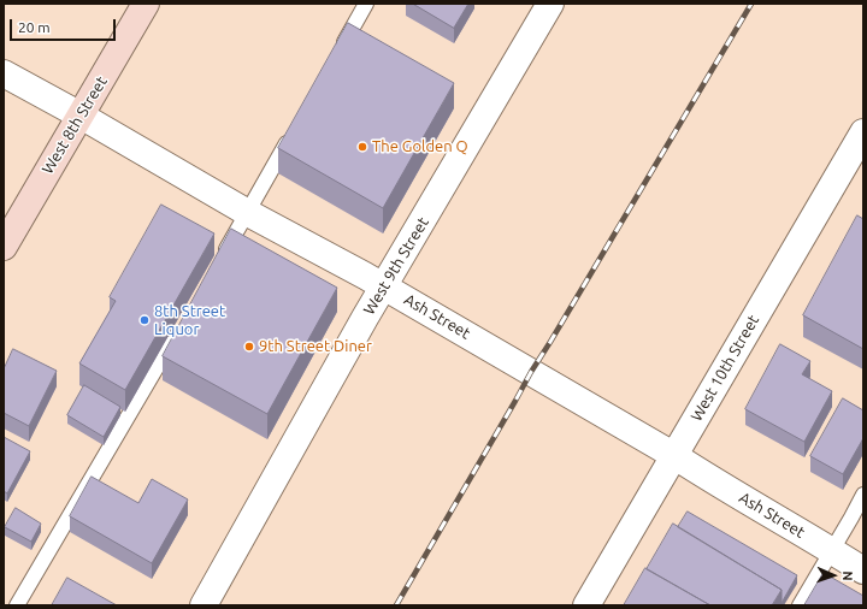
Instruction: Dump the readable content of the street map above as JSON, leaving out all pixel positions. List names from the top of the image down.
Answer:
{
  "streets": {
    "main road": ["West 8th Street"],
    "street": ["West 9th Street", "Ash Street", "West 10th Street"]
  },
  "crossings": [
    ["West 8th Street", "Ash Street"],
    ["West 9th Street", "Ash Street"],
    ["Ash Street", "West 10th Street"]
  ],
  "places": ["The Golden Q", "8th Street Liquor", "9th Street Diner"],
  "scale_bar": "20 m",
  "north": "right"
}
